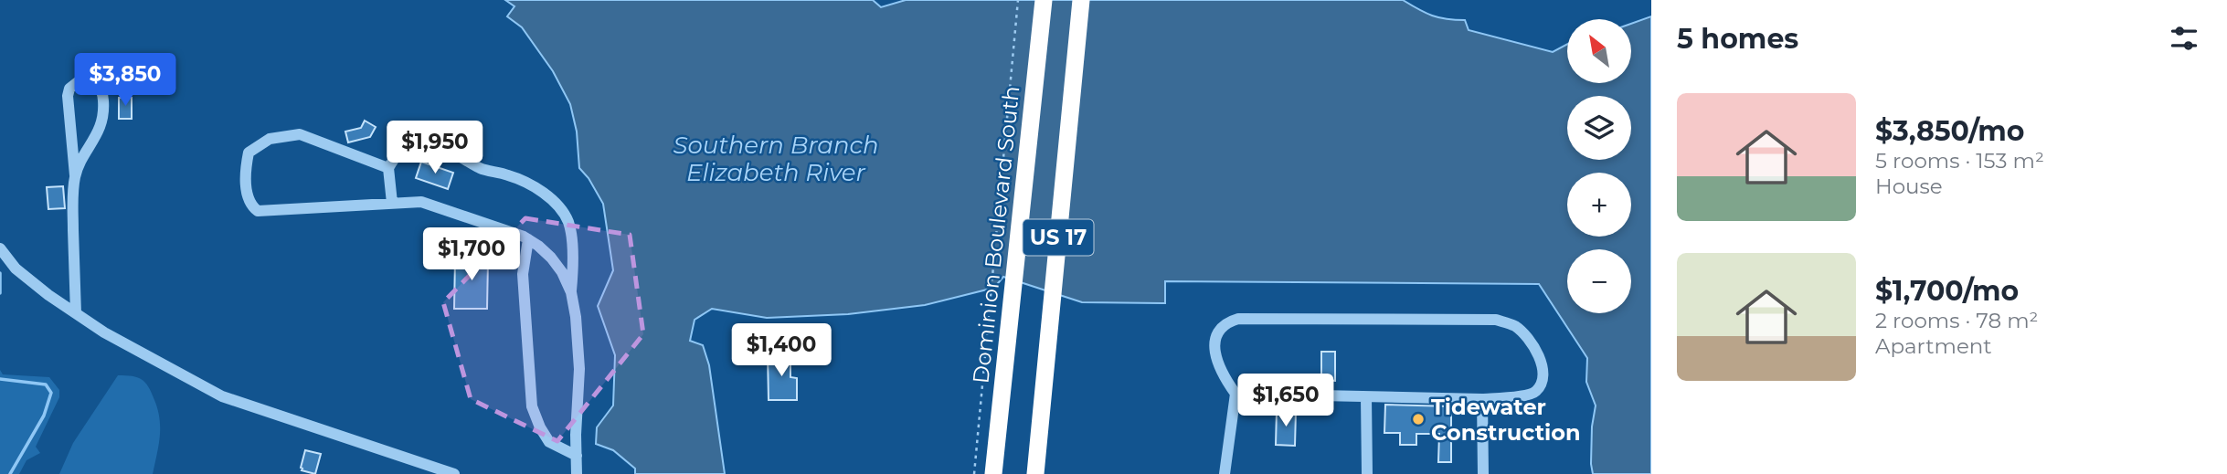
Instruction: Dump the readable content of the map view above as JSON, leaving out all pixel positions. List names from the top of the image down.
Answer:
{
  "streets": {
    "highway": ["Dominion Boulevard South", "US 17"]
  },
  "water": ["Southern Branch Elizabeth River"],
  "places": ["Tidewater Construction"],
  "north": "top left",
  "page": {
    "heading": "5 homes",
    "map_buttons": ["+", "−"],
    "price": [
      "$3,850",
      "$1,950",
      "$1,700",
      "$1,400",
      "$1,650"
    ],
    "list": [
      {
        "name": "$3,850/mo",
        "note": "5 rooms · 153 m² · House"
      },
      {
        "name": "$1,700/mo",
        "note": "2 rooms · 78 m² · Apartment"
      }
    ]
  }
}
